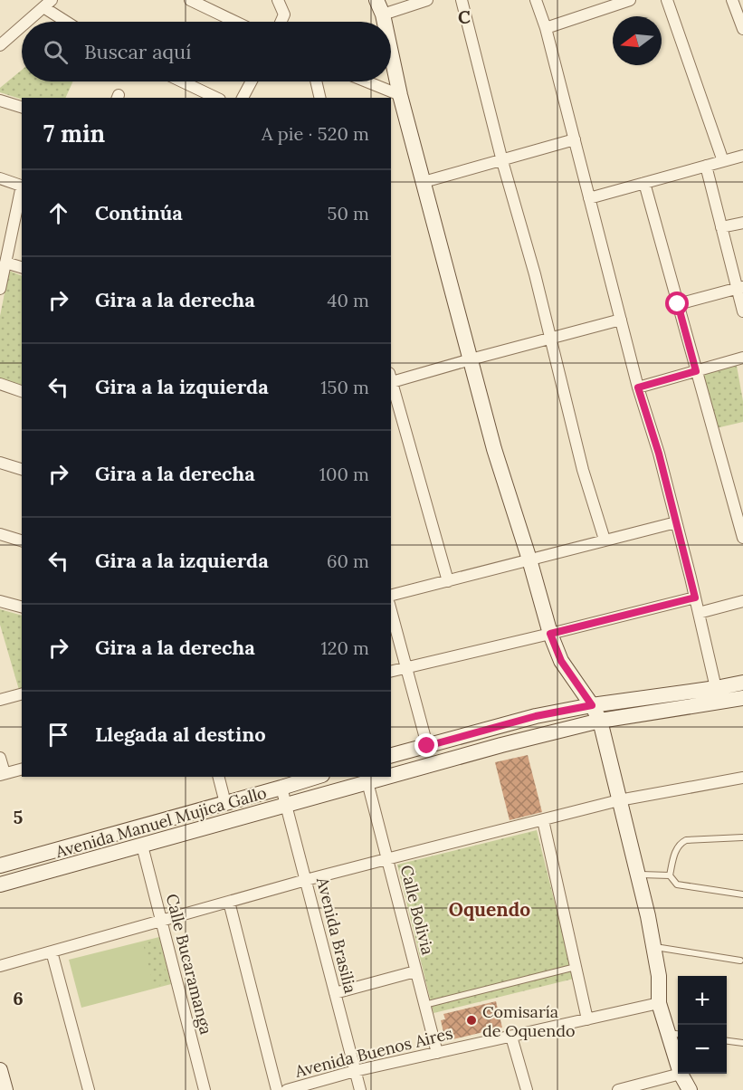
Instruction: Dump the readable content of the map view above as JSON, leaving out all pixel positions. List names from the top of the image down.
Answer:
{
  "streets": {
    "street": [
      "Avenida Manuel Mujica Gallo",
      "Calle Bolivia",
      "Avenida Brasilia",
      "Calle Bucaramanga",
      "Avenida Buenos Aires"
    ]
  },
  "crossings": [
    ["Avenida Manuel Mujica Gallo", "Calle Bolivia"],
    ["Avenida Manuel Mujica Gallo", "Avenida Brasilia"],
    ["Avenida Manuel Mujica Gallo", "Calle Bucaramanga"],
    ["Calle Bolivia", "Avenida Buenos Aires"],
    ["Avenida Brasilia", "Avenida Buenos Aires"]
  ],
  "districts": ["Oquendo"],
  "places": ["Comisaría de Oquendo"],
  "north": "left",
  "page": {
    "search": "Buscar aquí",
    "heading": ["7 min", "A pie · 520 m"],
    "list": [
      ["Continúa", "50 m"],
      ["Gira a la derecha", "40 m"],
      ["Gira a la izquierda", "150 m"],
      ["Gira a la derecha", "100 m"],
      ["Gira a la izquierda", "60 m"],
      ["Gira a la derecha", "120 m"],
      "Llegada al destino"
    ],
    "map_buttons": ["+", "−"]
  },
  "grid": {
    "columns": ["C"],
    "rows": ["5", "6"]
  }
}
